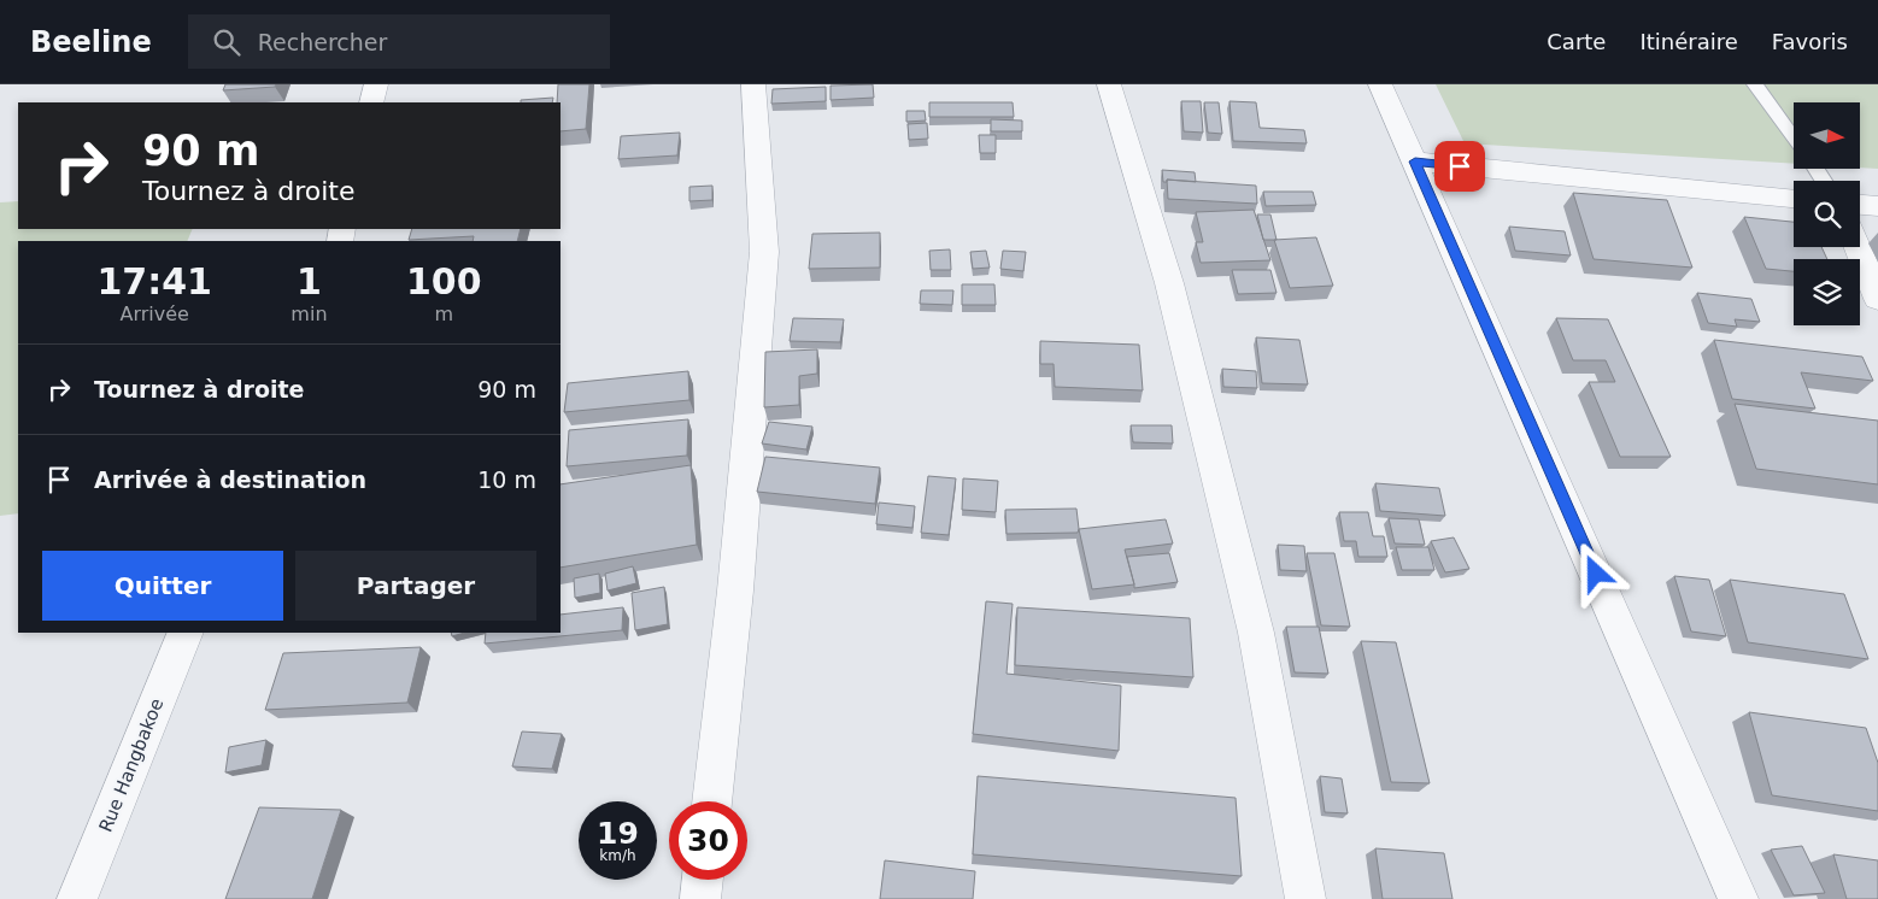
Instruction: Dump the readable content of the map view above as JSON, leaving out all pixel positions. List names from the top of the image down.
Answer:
{
  "streets": {
    "street": ["Rue Hangbakoe"]
  },
  "north": "right",
  "page": {
    "header": "Beeline",
    "search": "Rechercher",
    "nav": ["Carte", "Itinéraire", "Favoris"],
    "turn": ["90 m", "Tournez à droite"],
    "eta": [
      "17:41",
      "Arrivée",
      "1",
      "min",
      "100",
      "m"
    ],
    "list": [
      {
        "name": "Tournez à droite",
        "value": "90 m"
      },
      {
        "name": "Arrivée à destination",
        "value": "10 m"
      }
    ],
    "buttons": ["Quitter", "Partager"],
    "speed": "19 km/h",
    "limit": "30"
  }
}
